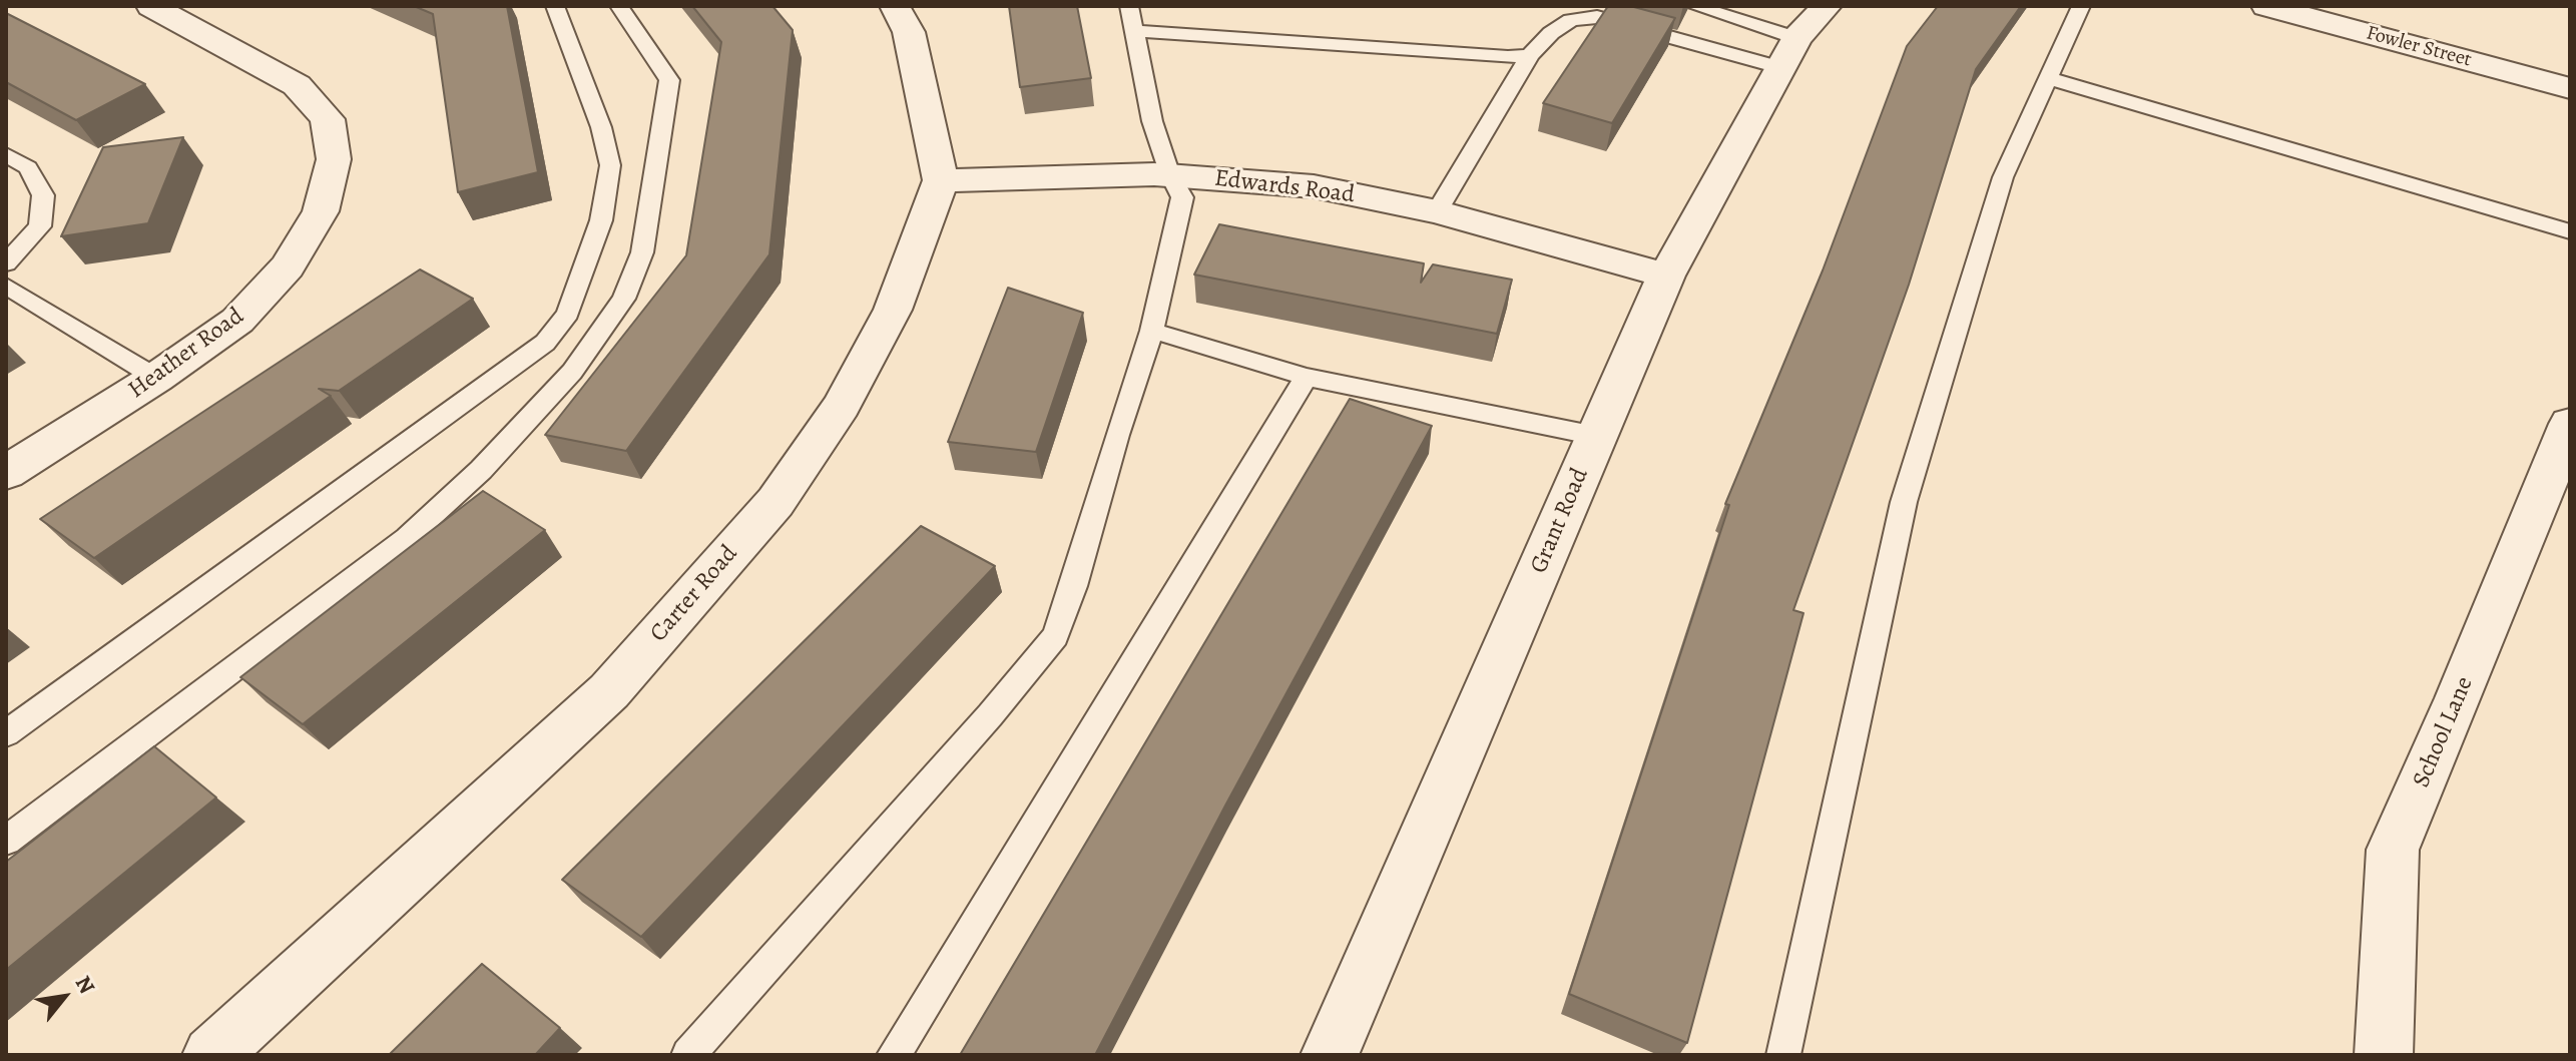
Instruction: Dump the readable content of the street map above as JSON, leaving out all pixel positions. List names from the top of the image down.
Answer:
{
  "streets": {
    "street": [
      "Fowler Street",
      "Edwards Road",
      "Heather Road",
      "Grant Road",
      "Carter Road",
      "School Lane"
    ]
  },
  "crossings": [
    ["Edwards Road", "Grant Road"],
    ["Edwards Road", "Carter Road"]
  ],
  "north": "top right"
}
